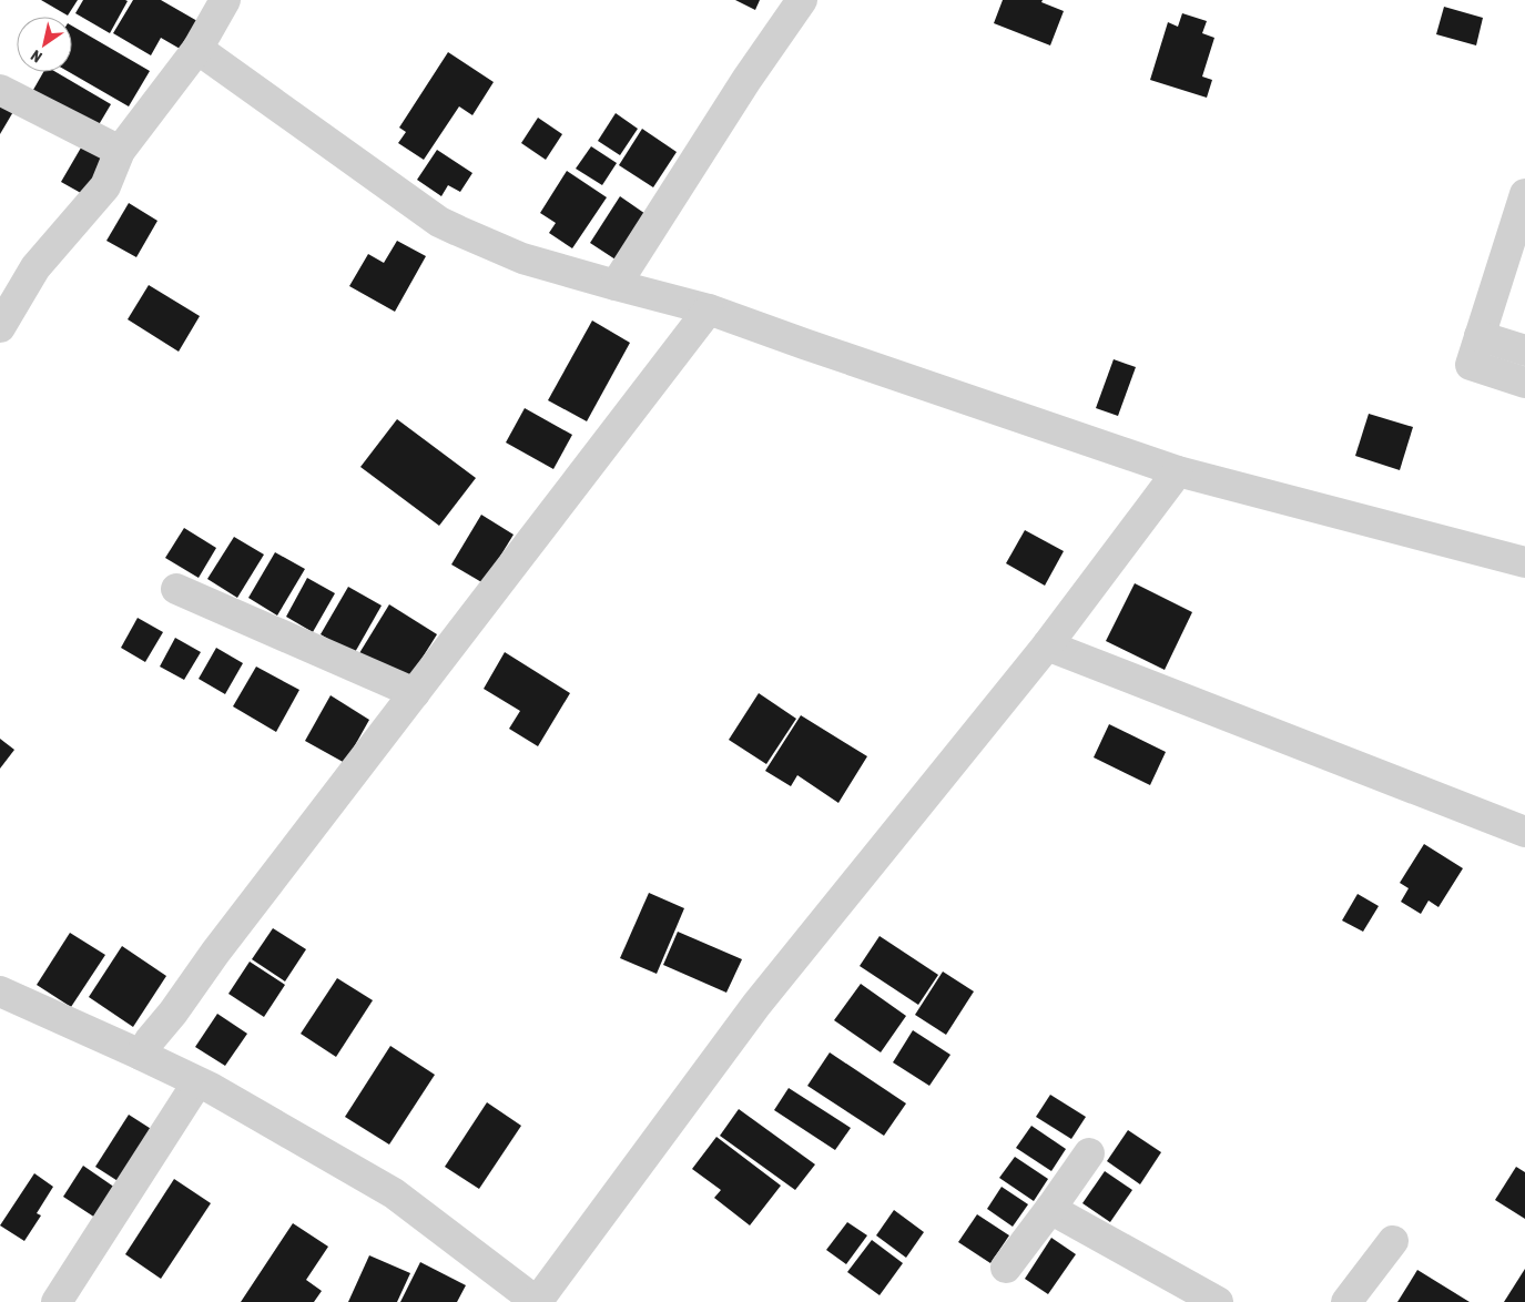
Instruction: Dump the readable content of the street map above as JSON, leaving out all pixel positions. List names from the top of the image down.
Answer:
{
  "north": "bottom left"
}
